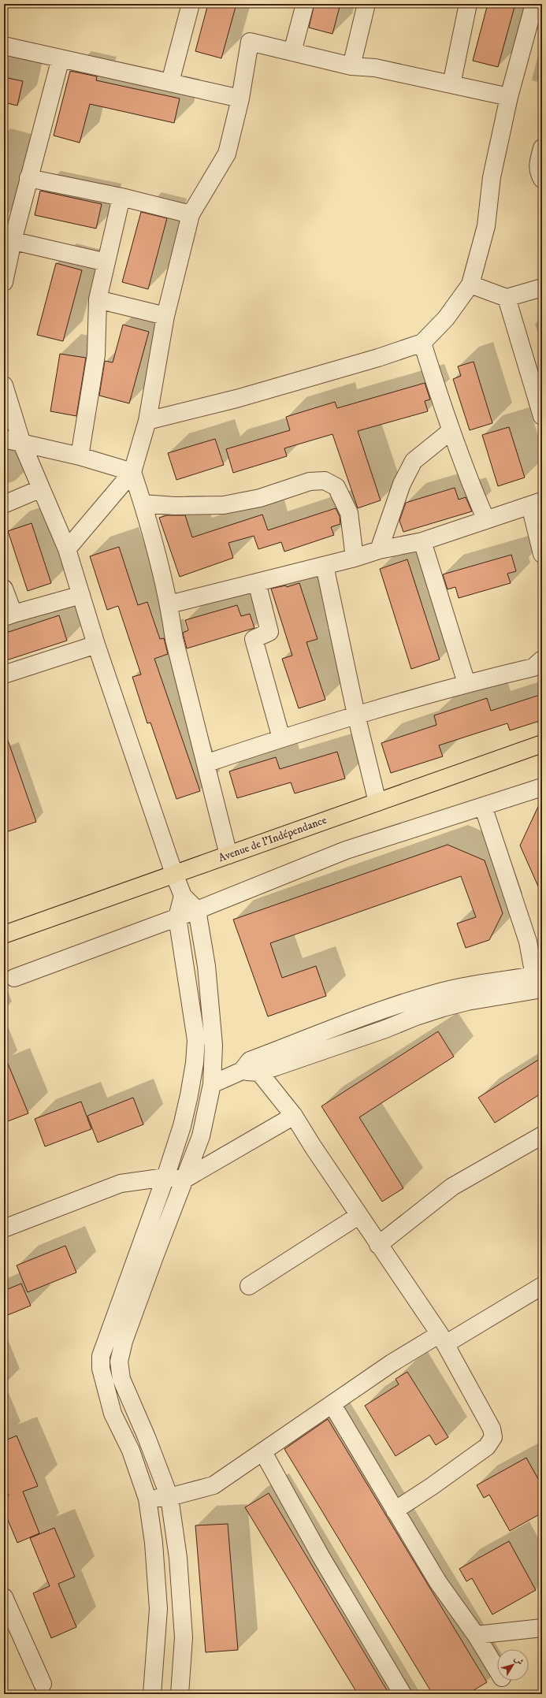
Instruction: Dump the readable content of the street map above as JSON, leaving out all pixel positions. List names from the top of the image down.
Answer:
{
  "streets": {
    "main road": ["Avenue de l'Indépendance"]
  },
  "north": "top right"
}
